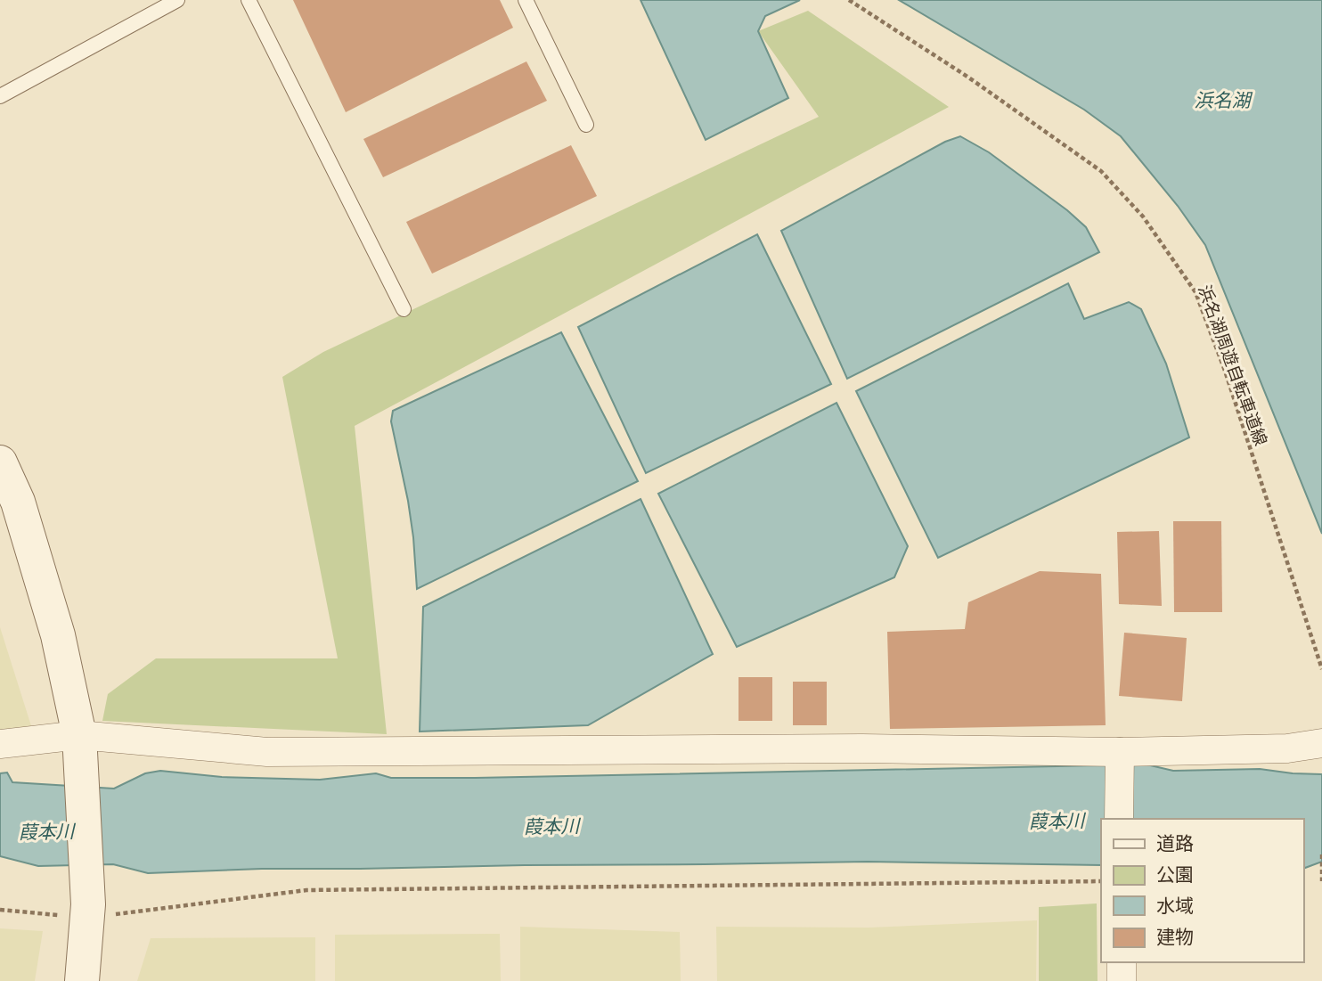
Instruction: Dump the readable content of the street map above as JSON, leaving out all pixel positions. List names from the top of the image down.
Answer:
{
  "streets": {
    "path": ["浜名湖周遊自転車道線"]
  },
  "water": ["浜名湖", "葭本川"],
  "legend": [
    "道路",
    "公園",
    "水域",
    "建物"
  ]
}
